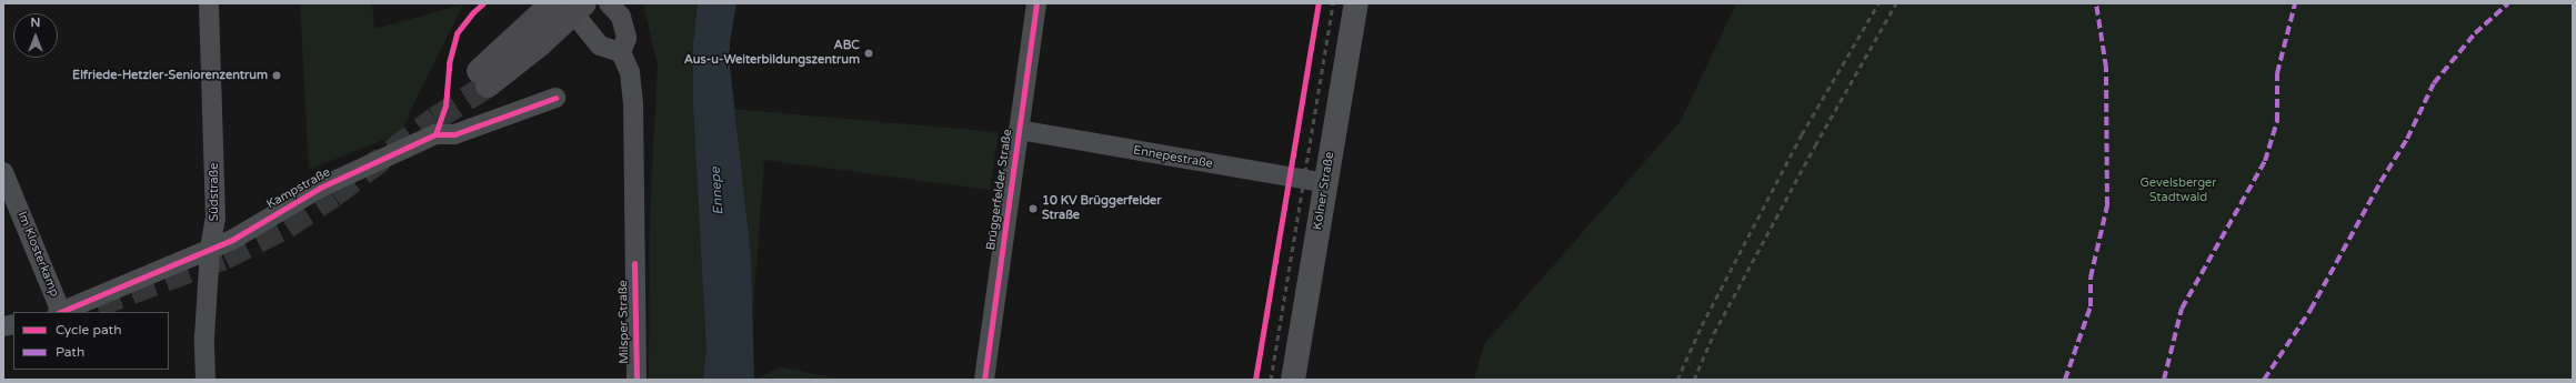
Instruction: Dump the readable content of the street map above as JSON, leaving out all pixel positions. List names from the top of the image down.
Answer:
{
  "streets": {
    "main road": ["Kölner Straße"],
    "street": [
      "Ennepestraße",
      "Kampstraße",
      "Brüggerfelder Straße",
      "Südstraße",
      "Im Klosterkamp",
      "Milsper Straße"
    ]
  },
  "crossings": [
    ["Ennepestraße", "Brüggerfelder Straße"],
    ["Ennepestraße", "Kölner Straße"],
    ["Kampstraße", "Südstraße"]
  ],
  "water": ["Ennepe"],
  "parks": ["Gevelsberger Stadtwald"],
  "places": ["ABC Aus-u-Weiterbildungszentrum", "Elfriede-Hetzler-Seniorenzentrum", "10 KV Brüggerfelder Straße"],
  "legend": ["Cycle path", "Path"],
  "north": "top"
}
